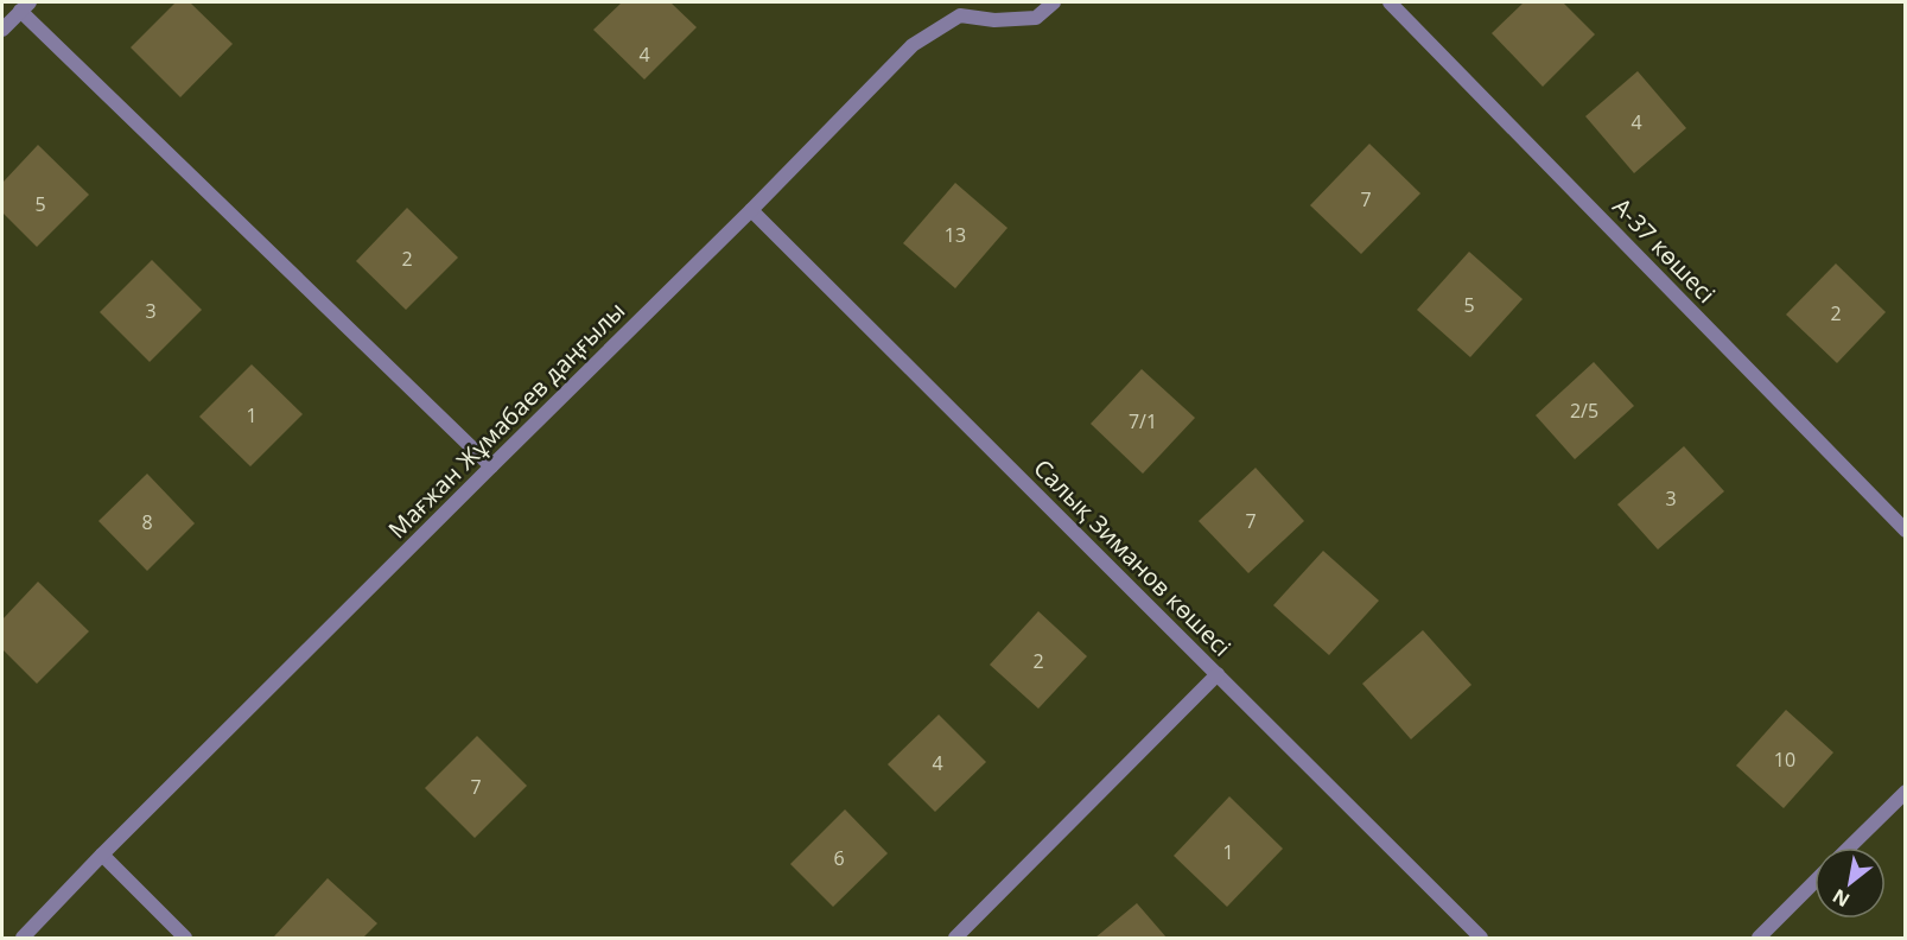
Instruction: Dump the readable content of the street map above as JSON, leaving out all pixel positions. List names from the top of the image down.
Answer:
{
  "streets": {
    "street": ["А-37 көшесі", "Мағжан Жұмабаев даңғылы", "Салық Зиманов көшесі"]
  },
  "crossings": [
    ["Мағжан Жұмабаев даңғылы", "Салық Зиманов көшесі"]
  ],
  "house_numbers": [
    "4",
    "4",
    "7",
    "5",
    "13",
    "2",
    "5",
    "3",
    "2",
    "2/5",
    "1",
    "7/1",
    "3",
    "7",
    "8",
    "2",
    "10",
    "4",
    "7",
    "1",
    "6"
  ],
  "north": "bottom left"
}
